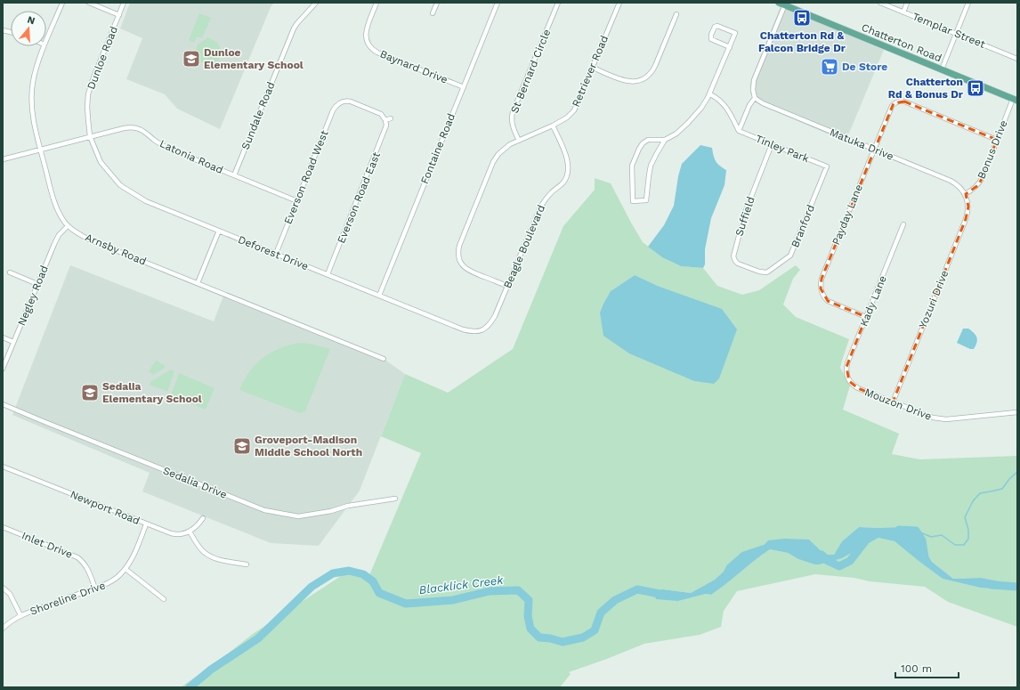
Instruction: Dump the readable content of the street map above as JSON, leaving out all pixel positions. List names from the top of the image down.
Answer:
{
  "streets": {
    "main road": ["Chatterton Road"],
    "street": [
      "Templar Street",
      "Dunloe Road",
      "Baynard Drive",
      "St Bernard Circle",
      "Retriever Road",
      "Sundale Road",
      "Matuka Drive",
      "Fontaine Road",
      "Tinley Park",
      "Bonus Drive",
      "Latonia Road",
      "Everson Road West",
      "Everson Road East",
      "Payday Lane",
      "Suffield",
      "Branford",
      "Beagle Boulevard",
      "Arnsby Road",
      "Deforest Drive",
      "Negley Road",
      "Yozuri Drive",
      "Kady Lane",
      "Mouzon Drive",
      "Sedalia Drive",
      "Newport Road",
      "Inlet Drive",
      "Shoreline Drive"
    ]
  },
  "crossings": [
    ["Chatterton Road", "Bonus Drive"],
    ["Dunloe Road", "Latonia Road"],
    ["Dunloe Road", "Deforest Drive"],
    ["Baynard Drive", "Fontaine Road"],
    ["St Bernard Circle", "Retriever Road"],
    ["Retriever Road", "Beagle Boulevard"],
    ["Sundale Road", "Latonia Road"],
    ["Matuka Drive", "Bonus Drive"],
    ["Matuka Drive", "Payday Lane"],
    ["Matuka Drive", "Yozuri Drive"],
    ["Fontaine Road", "Deforest Drive"],
    ["Tinley Park", "Suffield"],
    ["Tinley Park", "Branford"],
    ["Bonus Drive", "Payday Lane"],
    ["Bonus Drive", "Yozuri Drive"],
    ["Latonia Road", "Everson Road West"],
    ["Latonia Road", "Arnsby Road"],
    ["Latonia Road", "Deforest Drive"],
    ["Everson Road West", "Everson Road East"],
    ["Everson Road West", "Deforest Drive"],
    ["Everson Road East", "Deforest Drive"],
    ["Payday Lane", "Kady Lane"],
    ["Suffield", "Branford"],
    ["Beagle Boulevard", "Deforest Drive"],
    ["Arnsby Road", "Negley Road"],
    ["Yozuri Drive", "Mouzon Drive"],
    ["Kady Lane", "Mouzon Drive"],
    ["Newport Road", "Shoreline Drive"],
    ["Inlet Drive", "Shoreline Drive"]
  ],
  "water": ["Blacklick Creek"],
  "places": {
    "bus stop": ["Chatterton Rd & Falcon Bridge Dr", "Chatterton Rd & Bonus Dr"],
    "school or university": ["Dunloe Elementary School", "Sedalia Elementary School", "Groveport-Madison Middle School North"],
    "supermarket": ["De Store"]
  },
  "scale_bar": "100 m",
  "north": "top"
}
